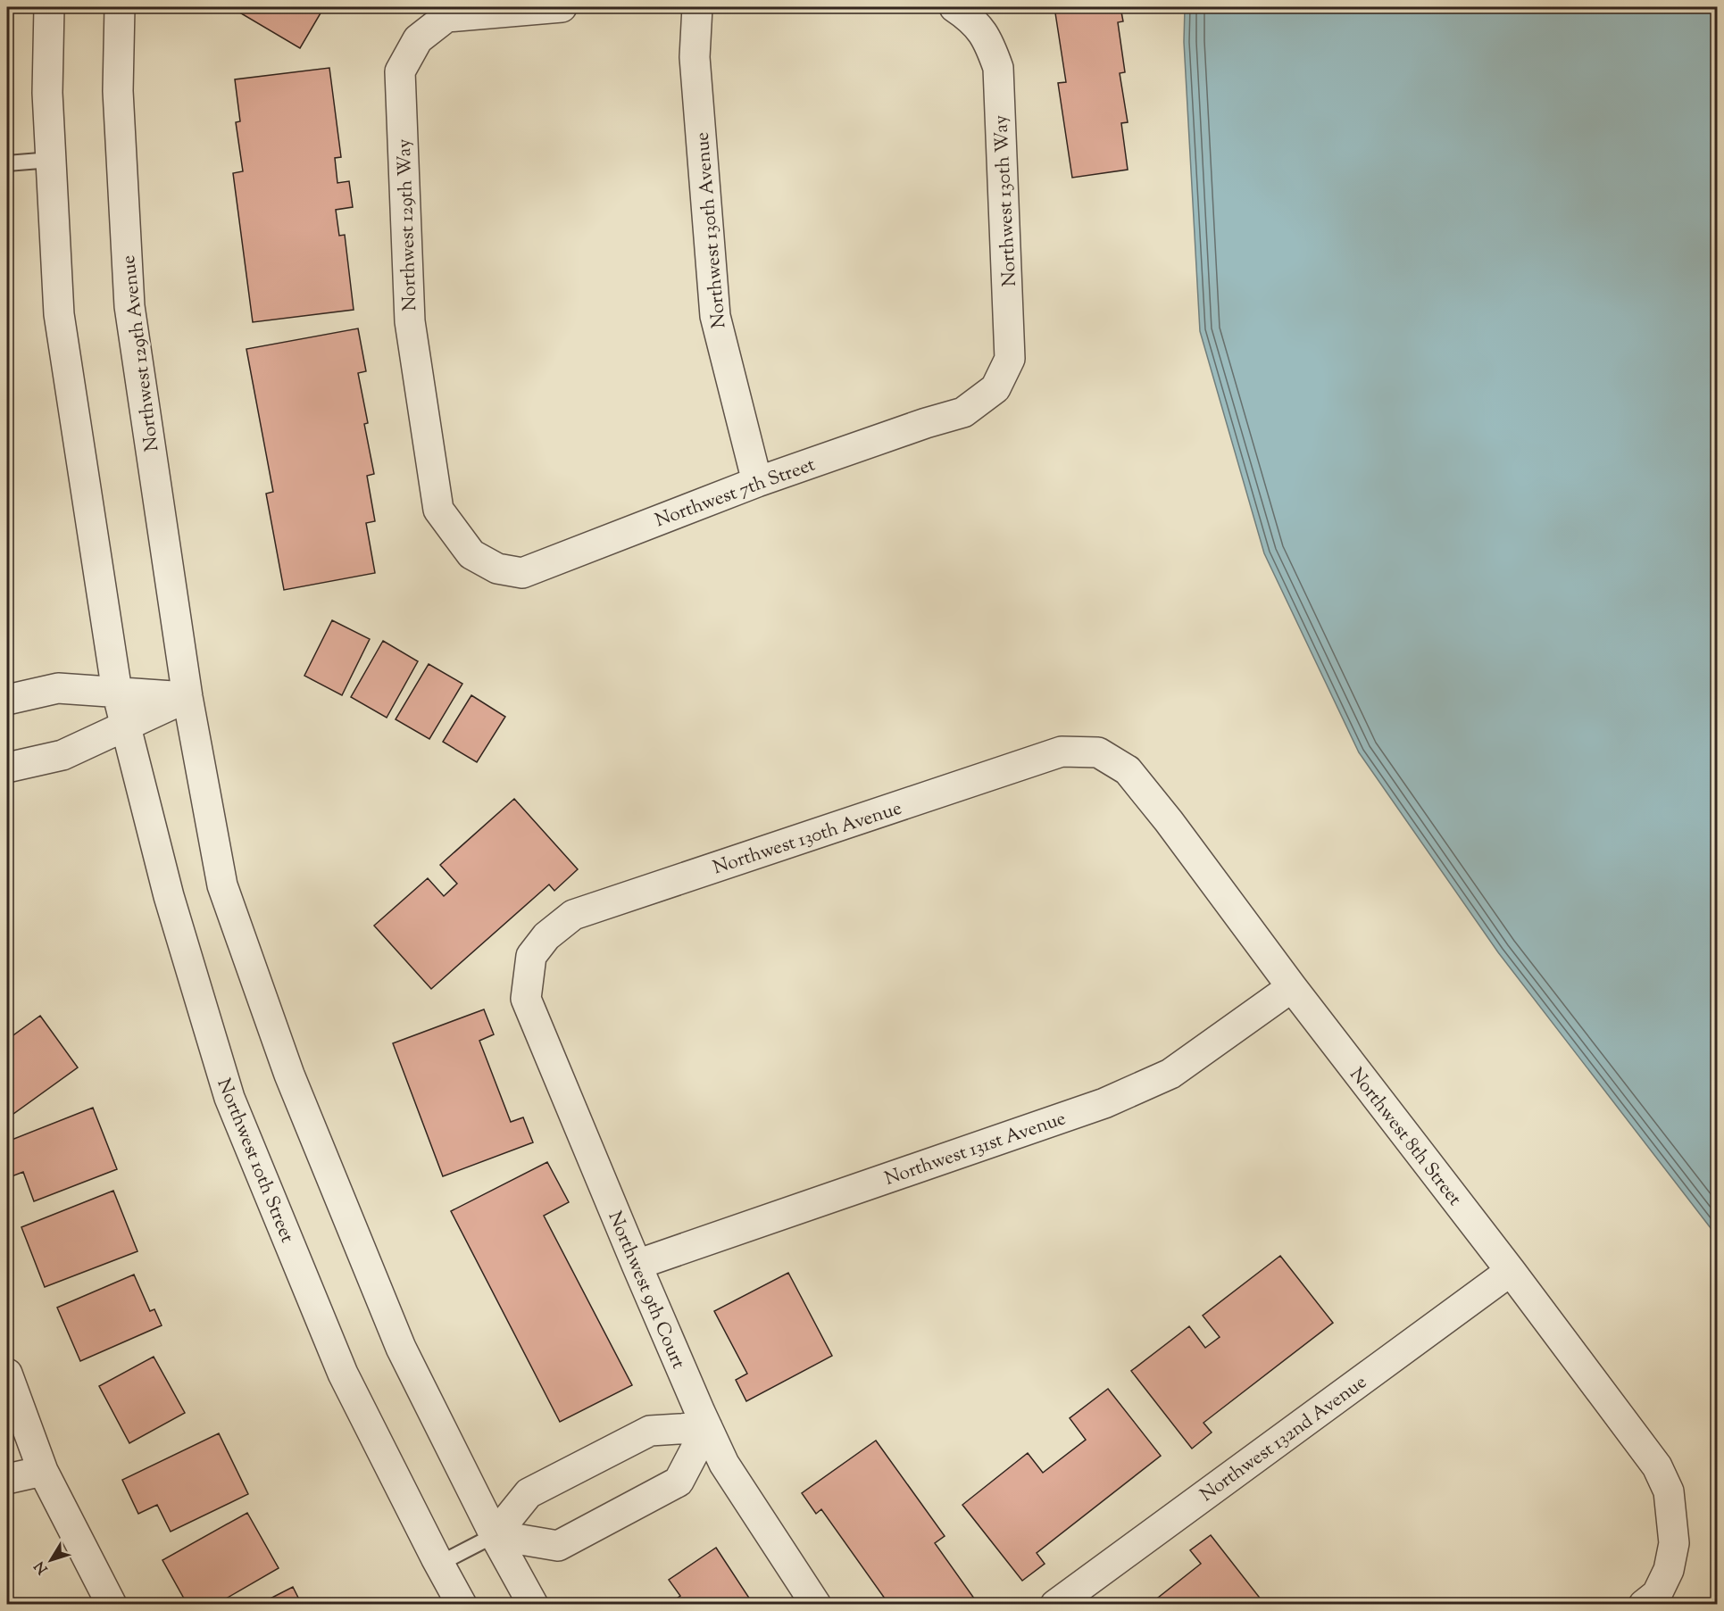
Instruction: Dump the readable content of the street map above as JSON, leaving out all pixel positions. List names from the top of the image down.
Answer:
{
  "streets": {
    "street": [
      "Northwest 130th Way",
      "Northwest 129th Way",
      "Northwest 130th Avenue",
      "Northwest 129th Avenue",
      "Northwest 7th Street",
      "Northwest 8th Street",
      "Northwest 131st Avenue",
      "Northwest 10th Street",
      "Northwest 9th Court",
      "Northwest 132nd Avenue"
    ]
  },
  "crossings": [
    ["Northwest 130th Way", "Northwest 7th Street"],
    ["Northwest 129th Way", "Northwest 7th Street"],
    ["Northwest 130th Avenue", "Northwest 7th Street"],
    ["Northwest 130th Avenue", "Northwest 8th Street"],
    ["Northwest 130th Avenue", "Northwest 9th Court"],
    ["Northwest 8th Street", "Northwest 131st Avenue"],
    ["Northwest 8th Street", "Northwest 132nd Avenue"],
    ["Northwest 131st Avenue", "Northwest 9th Court"]
  ],
  "north": "bottom left"
}
